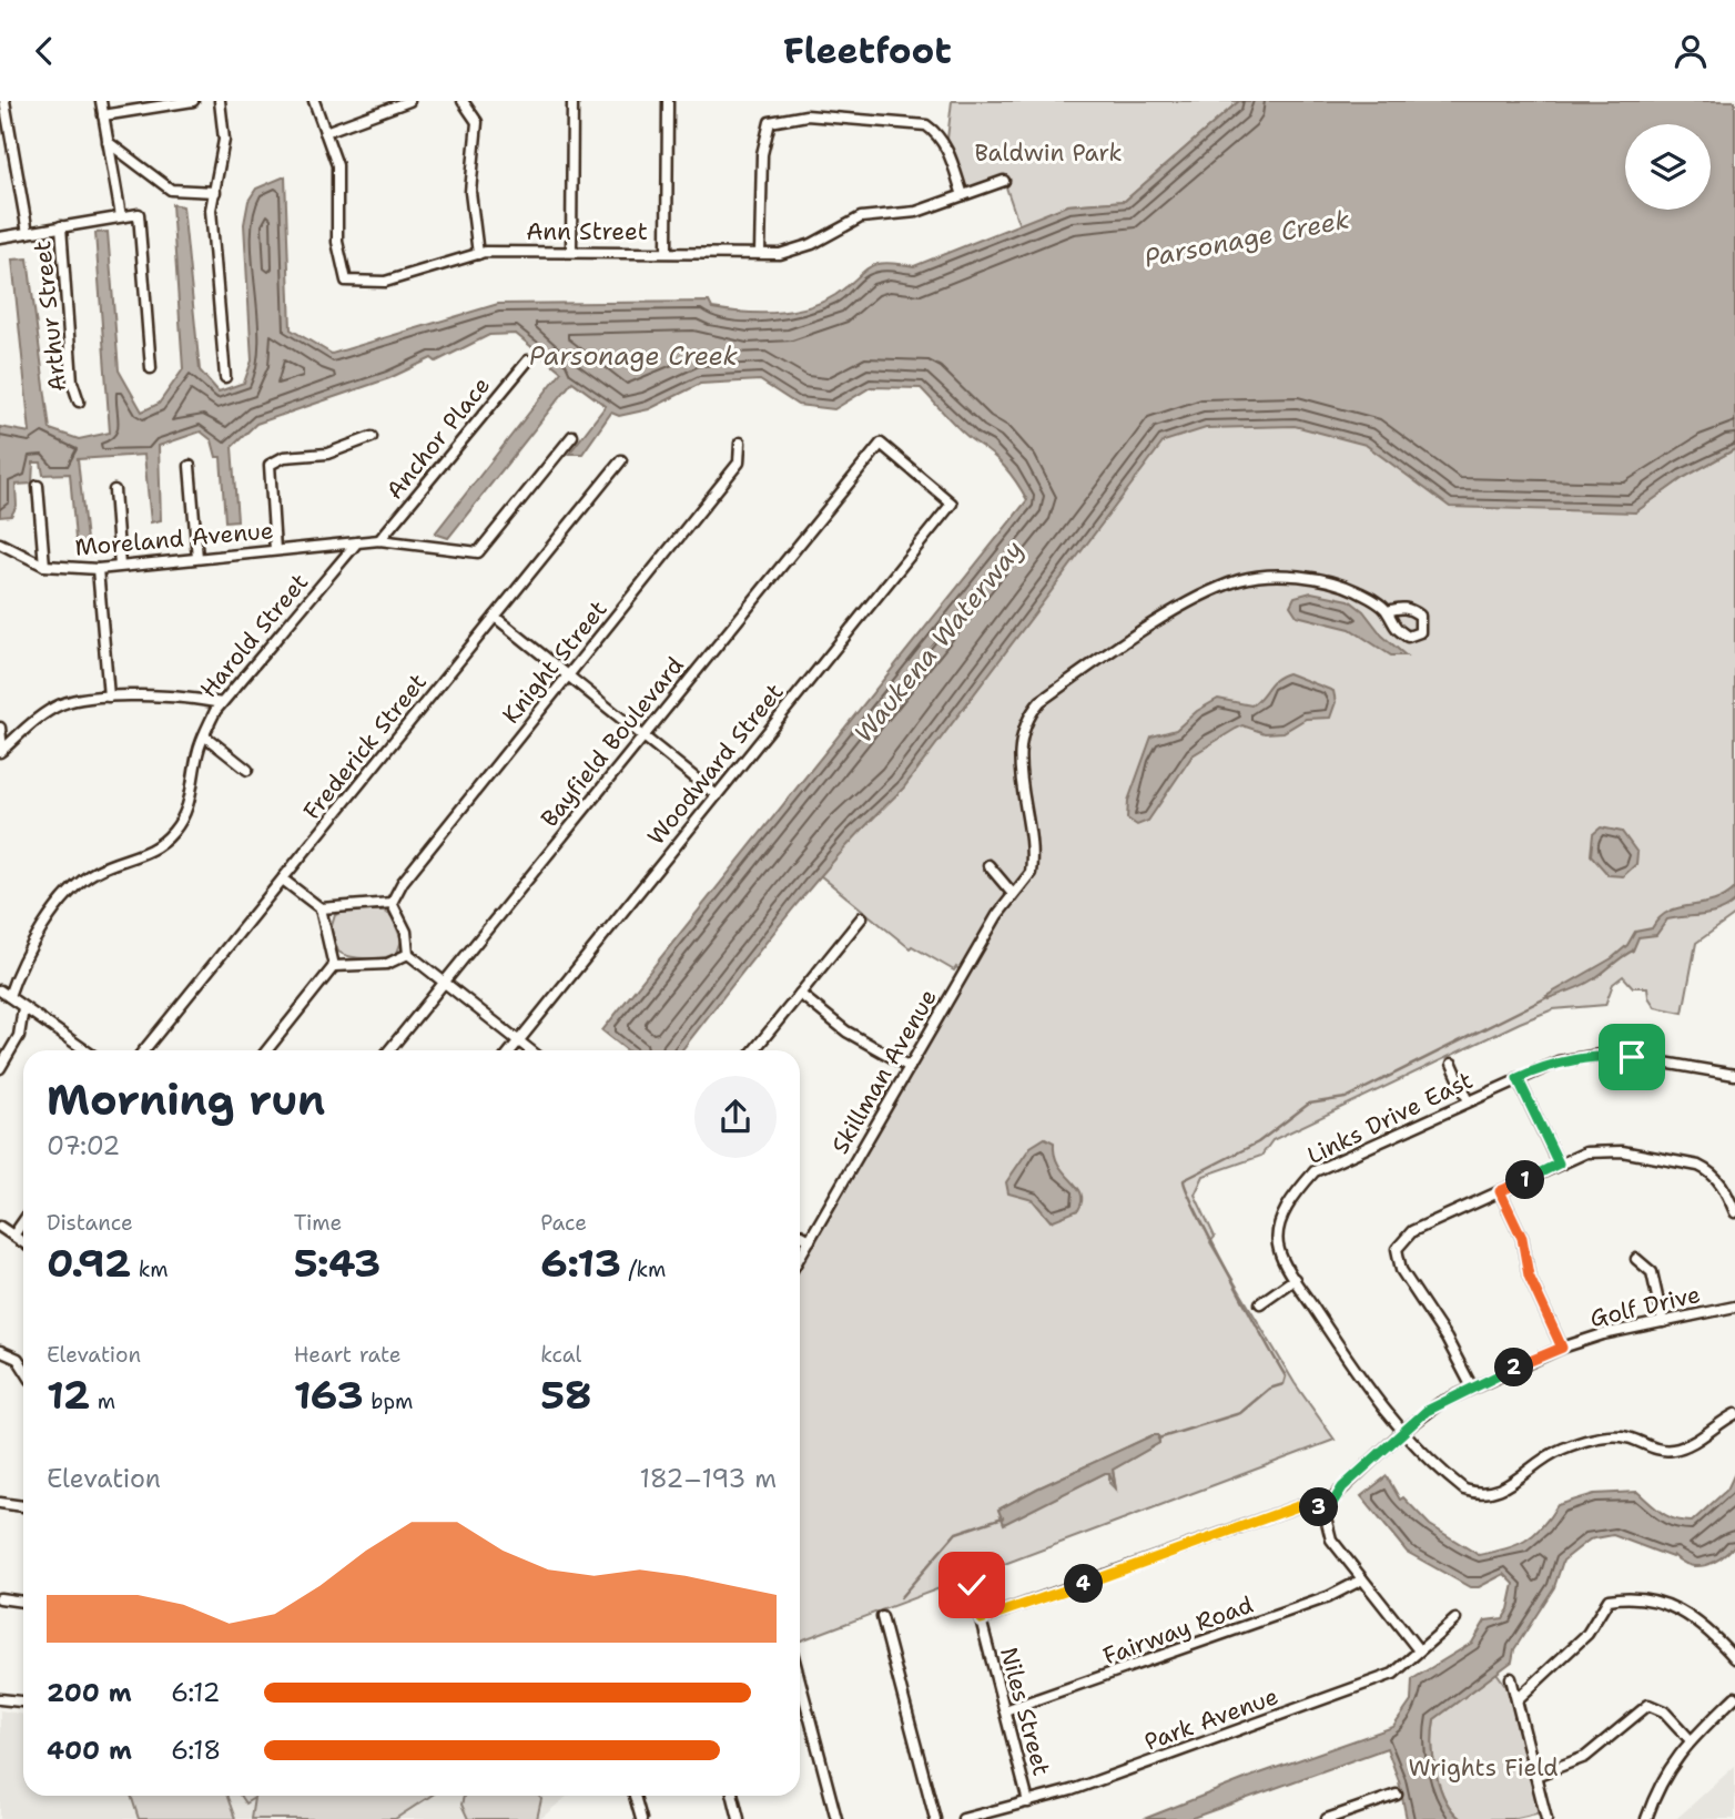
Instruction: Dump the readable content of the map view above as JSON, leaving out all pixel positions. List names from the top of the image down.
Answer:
{
  "streets": {
    "street": [
      "Ann Street",
      "Arthur Street",
      "Anchor Place",
      "Moreland Avenue",
      "Harold Street",
      "Knight Street",
      "Bayfield Boulevard",
      "Frederick Street",
      "Woodward Street",
      "Skillman Avenue",
      "Links Drive East",
      "Golf Drive",
      "Fairway Road",
      "Niles Street",
      "Park Avenue"
    ]
  },
  "crossings": [
    ["Moreland Avenue", "Harold Street"],
    ["Bayfield Boulevard", "Woodward Street"],
    ["Links Drive East", "Golf Drive"],
    ["Fairway Road", "Niles Street"],
    ["Niles Street", "Park Avenue"]
  ],
  "water": ["Parsonage Creek", "Waukena Waterway"],
  "parks": ["Baldwin Park", "Wrights Field"],
  "page": {
    "header": "Fleetfoot",
    "heading": ["Morning run", "07:02"],
    "pins": [
      "1",
      "2",
      "3",
      "4"
    ],
    "stats": [
      ["Distance", "0.92 km"],
      ["Time", "5:43"],
      ["Pace", "6:13 /km"],
      ["Elevation", "12 m"],
      ["Heart rate", "163 bpm"],
      ["kcal", "58"]
    ],
    "chart": ["Elevation", "182–193 m"],
    "list": [
      {
        "name": "200 m",
        "note": "6:12"
      },
      {
        "name": "400 m",
        "note": "6:18"
      }
    ]
  }
}
